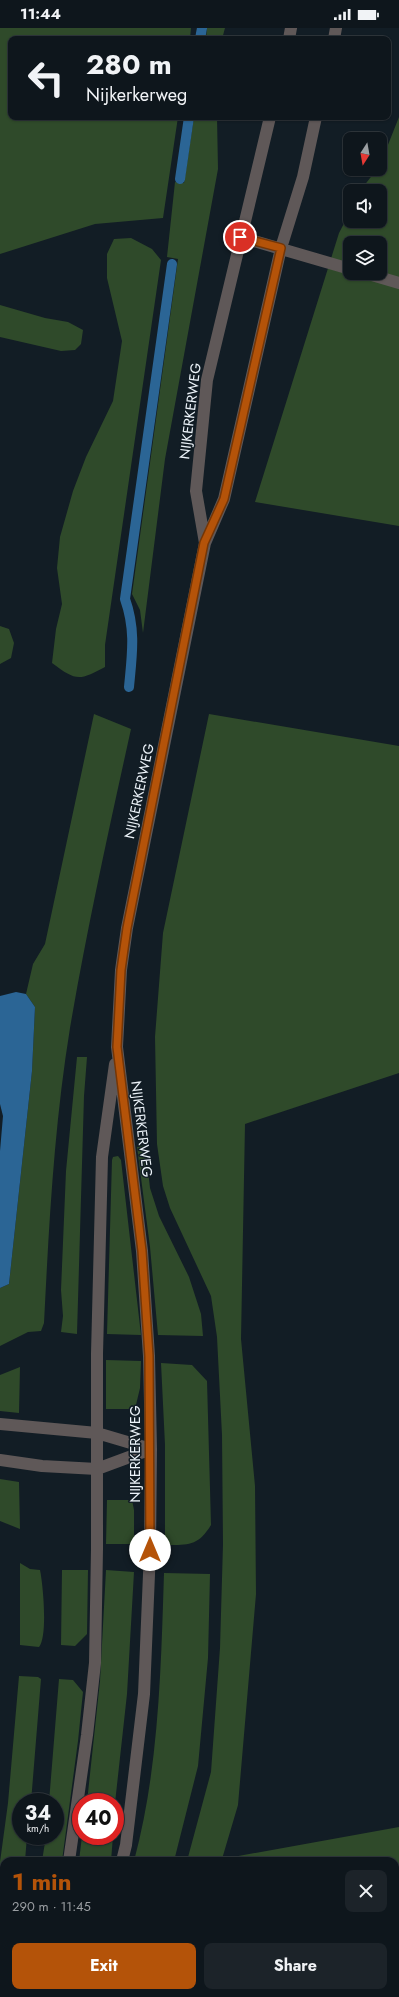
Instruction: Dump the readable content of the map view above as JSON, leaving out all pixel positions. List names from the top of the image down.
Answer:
{
  "streets": {
    "street": ["NIJKERKERWEG"]
  },
  "north": "bottom",
  "page": {
    "status": "11:44",
    "turn": ["280 m", "Nijkerkerweg"],
    "speed": "34 km/h",
    "limit": "40",
    "heading": ["1 min", "290 m · 11:45"],
    "buttons": ["Exit", "Share"]
  }
}
